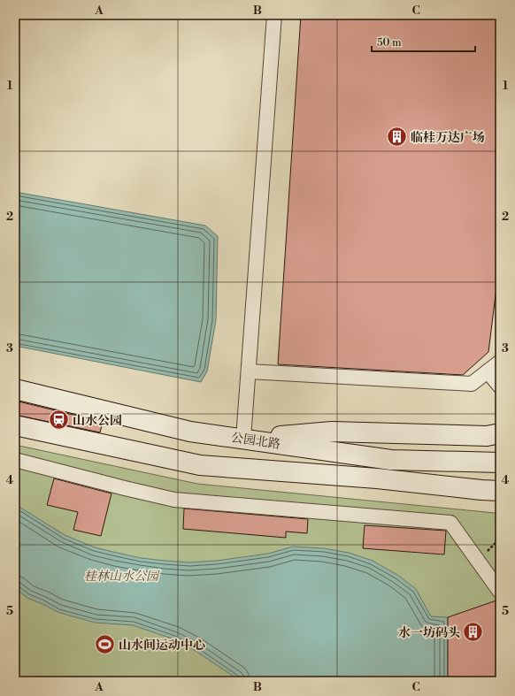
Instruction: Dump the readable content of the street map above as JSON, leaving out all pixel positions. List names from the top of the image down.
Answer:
{
  "streets": {
    "main road": ["公园北路"]
  },
  "parks": ["桂林山水公园"],
  "places": {
    "building": ["临桂万达广场", "水一坊码头"],
    "station": ["山水公园"],
    "sports": ["山水间运动中心"]
  },
  "scale_bar": "50 m",
  "grid": {
    "columns": ["A", "B", "C"],
    "rows": [
      "1",
      "2",
      "3",
      "4",
      "5"
    ]
  }
}
